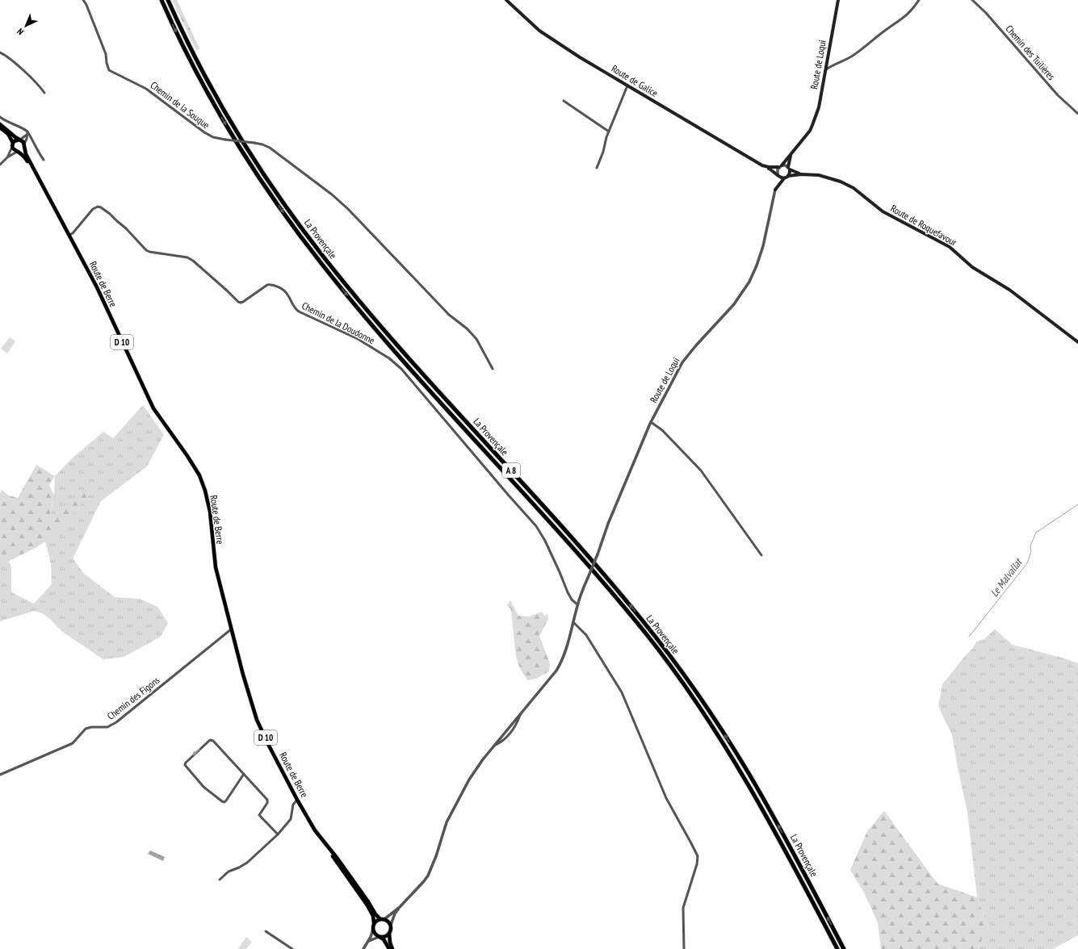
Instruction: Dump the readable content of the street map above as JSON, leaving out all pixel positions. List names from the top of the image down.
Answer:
{
  "streets": {
    "highway": ["La Provençale", "A 8"],
    "main road": [
      "Route de Loqui",
      "Route de Galice",
      "Route de Roquefavour",
      "Route de Berre",
      "D 10"
    ],
    "street": [
      "Chemin des Tuilières",
      "Chemin de la Souque",
      "Chemin de la Doudonne",
      "Chemin des Figons"
    ]
  },
  "crossings": [
    ["Route de Loqui", "Chemin de la Doudonne"],
    ["Route de Berre", "Chemin de la Doudonne"],
    ["Route de Berre", "Chemin des Figons"]
  ],
  "water": ["Le Malvallat"],
  "north": "bottom left"
}
